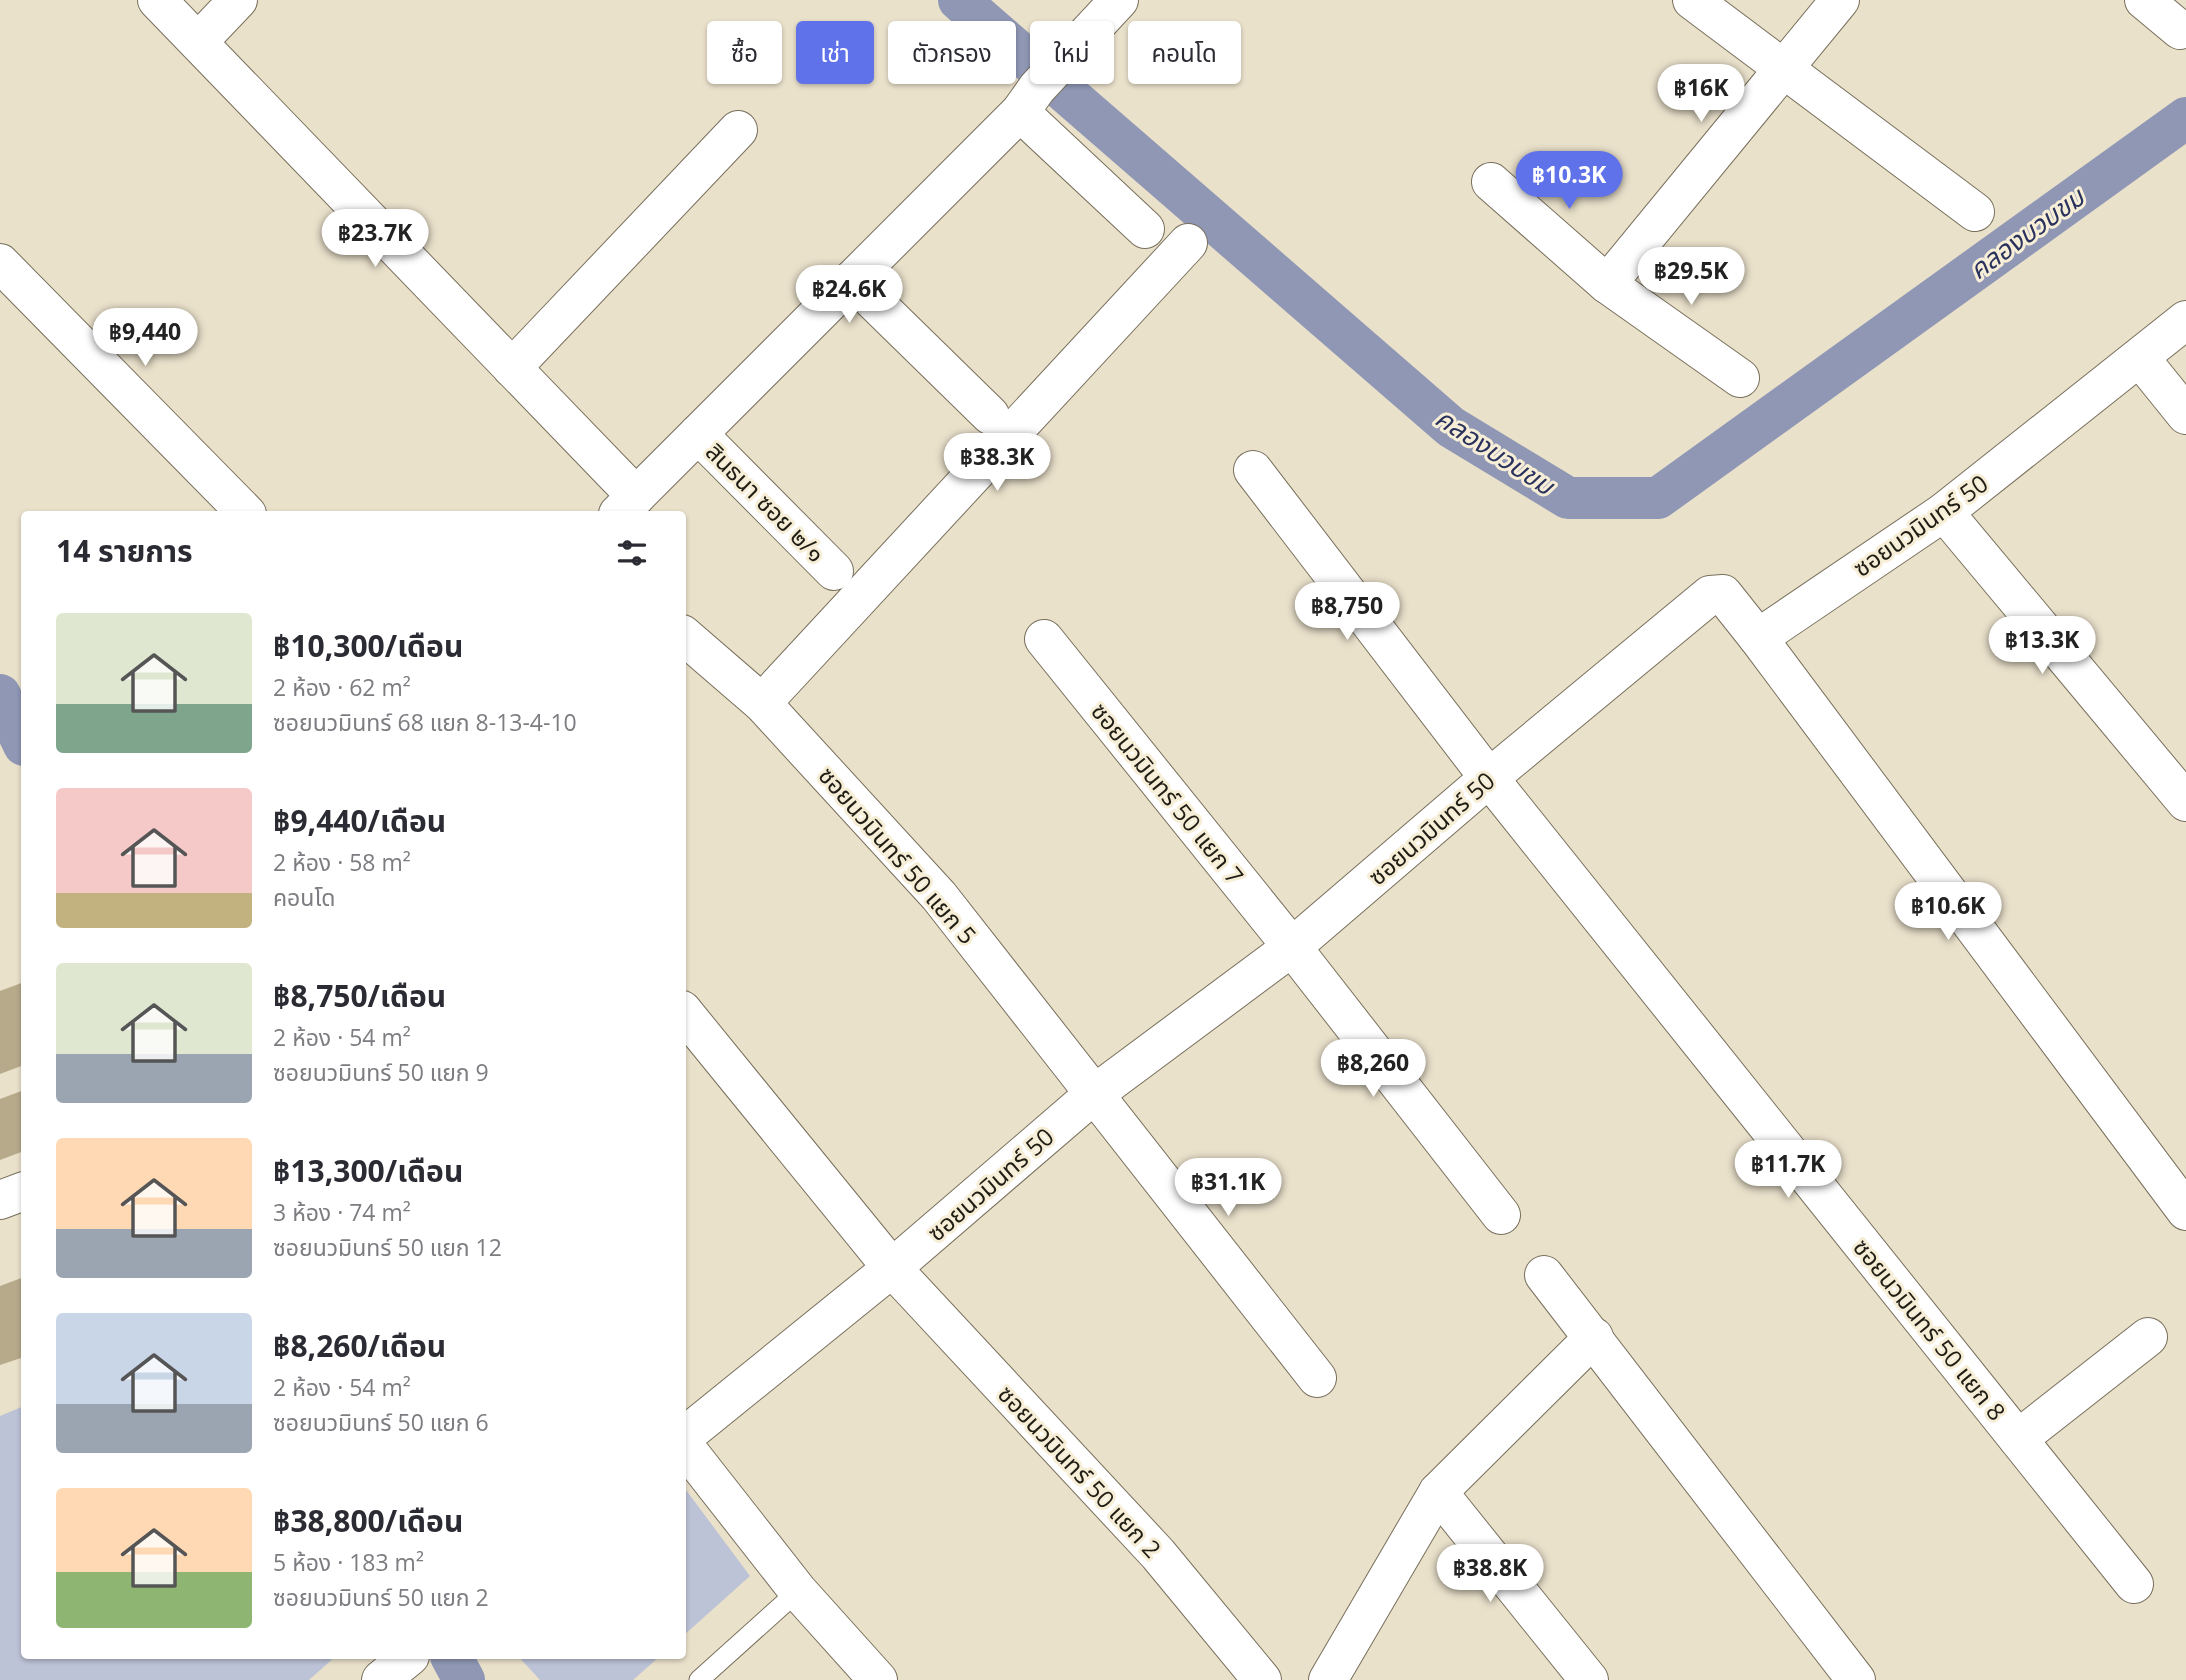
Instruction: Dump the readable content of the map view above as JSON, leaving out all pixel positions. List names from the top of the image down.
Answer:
{
  "streets": {
    "street": [
      "สินธนา ซอย ๒/๑",
      "ซอยนวมินทร์ 50",
      "ซอยนวมินทร์ 50 แยก 7",
      "ซอยนวมินทร์ 50 แยก 5",
      "ซอยนวมินทร์ 50 แยก 8",
      "ซอยนวมินทร์ 50 แยก 2"
    ]
  },
  "crossings": [
    ["ซอยนวมินทร์ 50", "ซอยนวมินทร์ 50 แยก 7"],
    ["ซอยนวมินทร์ 50", "ซอยนวมินทร์ 50 แยก 5"],
    ["ซอยนวมินทร์ 50", "ซอยนวมินทร์ 50 แยก 8"],
    ["ซอยนวมินทร์ 50", "ซอยนวมินทร์ 50 แยก 2"]
  ],
  "water": ["คลองบวบขม"],
  "page": {
    "chip": [
      "ซื้อ",
      "เช่า",
      "ตัวกรอง",
      "ใหม่",
      "คอนโด"
    ],
    "price": [
      "฿16K",
      "฿10.3K",
      "฿23.7K",
      "฿29.5K",
      "฿24.6K",
      "฿9,440",
      "฿38.3K",
      "฿8,750",
      "฿13.3K",
      "฿10.6K",
      "฿8,260",
      "฿11.7K",
      "฿31.1K",
      "฿38.8K"
    ],
    "heading": "14 รายการ",
    "list": [
      {
        "name": "฿10,300/เดือน",
        "note": "2 ห้อง · 62 m² · ซอยนวมินทร์ 68 แยก 8-13-4-10"
      },
      {
        "name": "฿9,440/เดือน",
        "note": "2 ห้อง · 58 m² · คอนโด"
      },
      {
        "name": "฿8,750/เดือน",
        "note": "2 ห้อง · 54 m² · ซอยนวมินทร์ 50 แยก 9"
      },
      {
        "name": "฿13,300/เดือน",
        "note": "3 ห้อง · 74 m² · ซอยนวมินทร์ 50 แยก 12"
      },
      {
        "name": "฿8,260/เดือน",
        "note": "2 ห้อง · 54 m² · ซอยนวมินทร์ 50 แยก 6"
      },
      {
        "name": "฿38,800/เดือน",
        "note": "5 ห้อง · 183 m² · ซอยนวมินทร์ 50 แยก 2"
      }
    ]
  }
}
